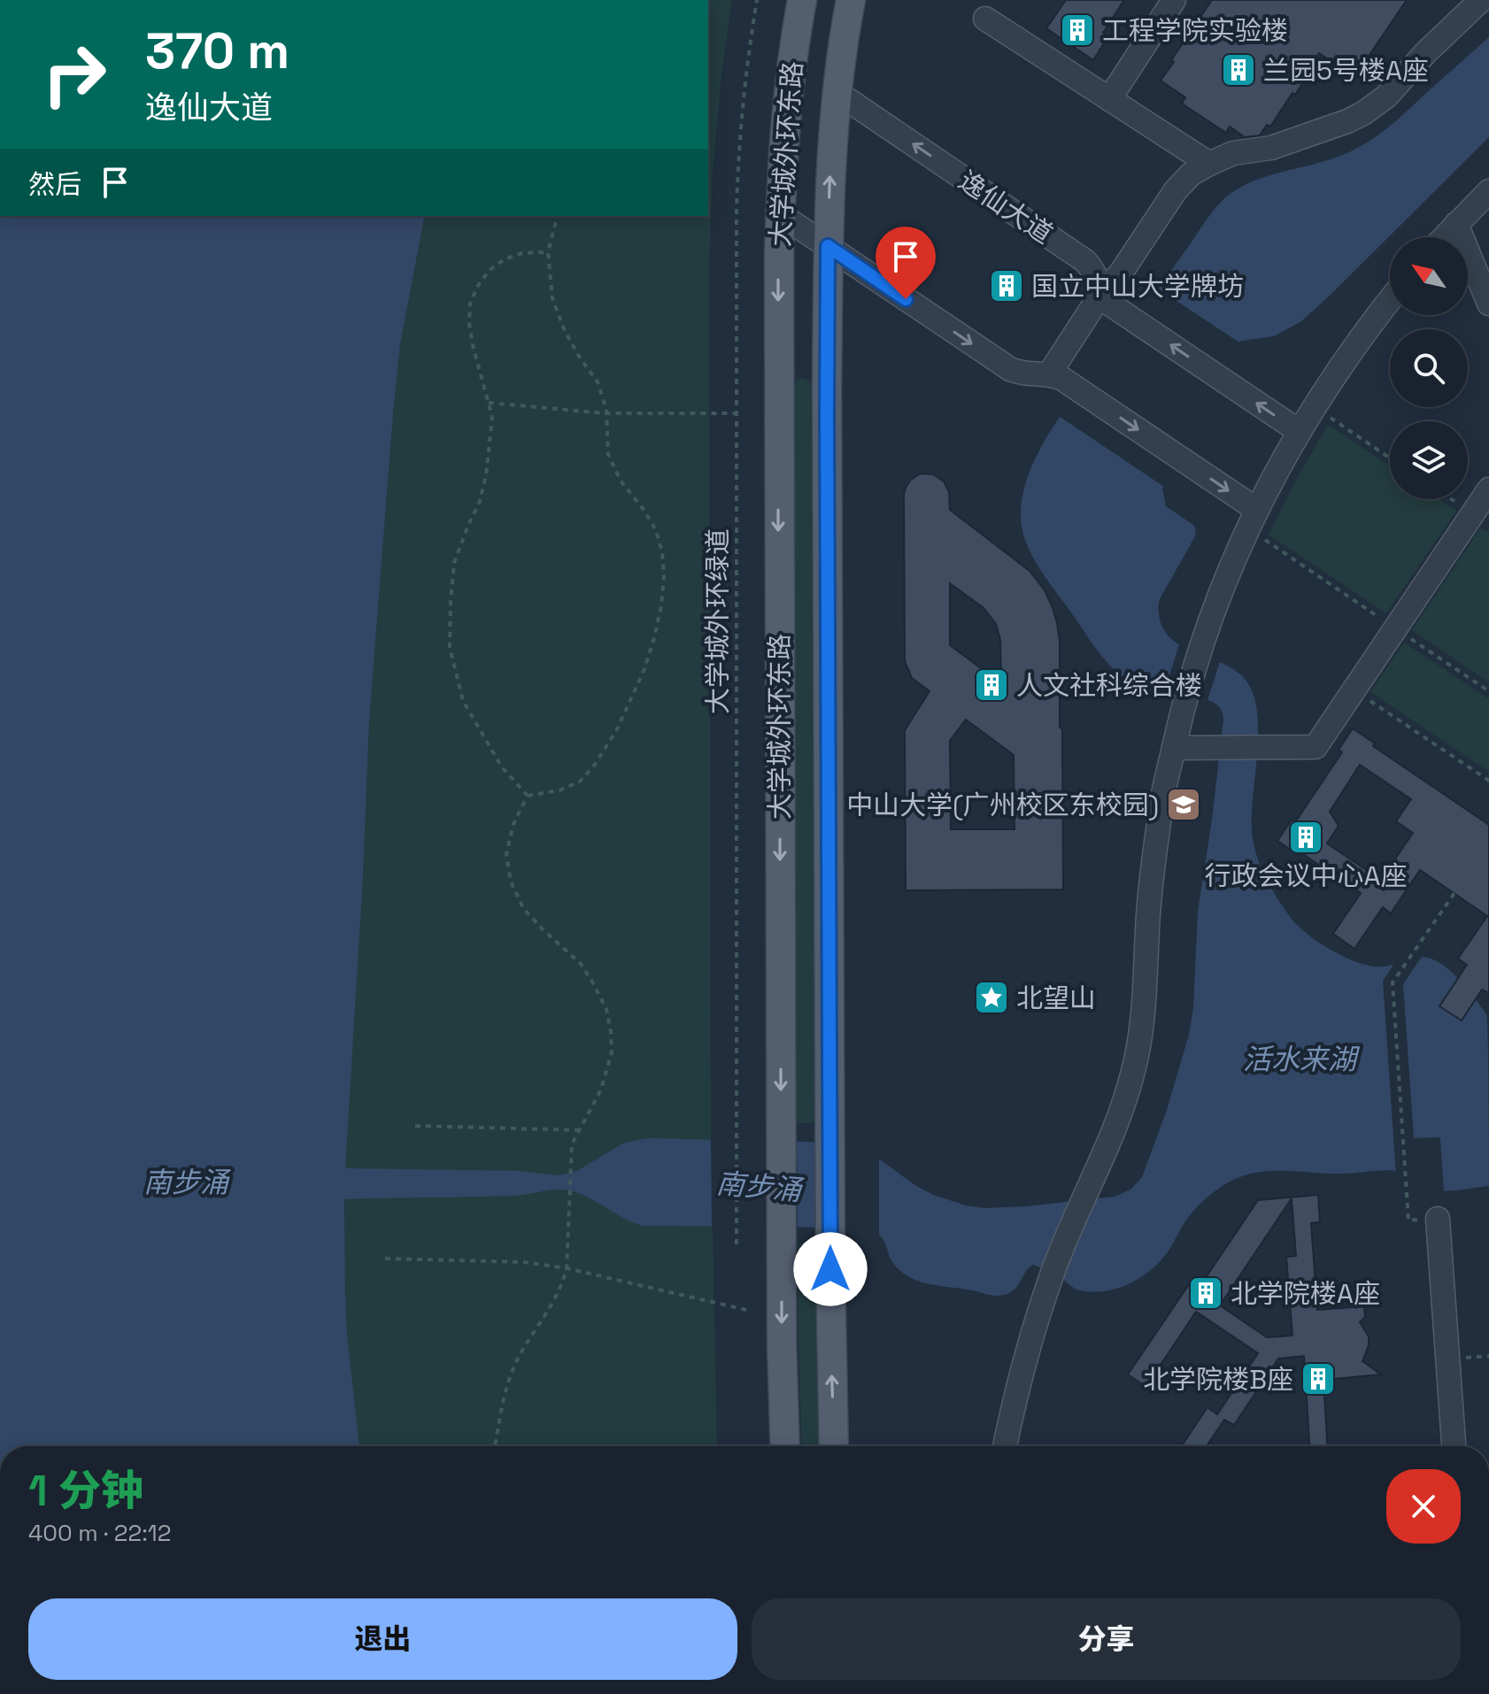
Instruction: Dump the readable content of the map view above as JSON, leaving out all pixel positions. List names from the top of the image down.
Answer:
{
  "streets": {
    "main road": ["大学城外环东路"],
    "lane": ["逸仙大道"],
    "path": ["大学城外环绿道"]
  },
  "crossings": [
    ["大学城外环东路", "逸仙大道"]
  ],
  "water": ["活水来湖", "南步涌"],
  "places": {
    "building": [
      "工程学院实验楼",
      "兰园5号楼A座",
      "国立中山大学牌坊",
      "人文社科综合楼",
      "行政会议中心A座",
      "北学院楼A座",
      "北学院楼B座"
    ],
    "school or university": ["中山大学(广州校区东校园)"],
    "place": ["北望山"]
  },
  "north": "top left",
  "page": {
    "turn": ["370 m", "逸仙大道"],
    "then": "然后",
    "heading": ["1 分钟", "400 m · 22:12"],
    "buttons": ["退出", "分享"]
  }
}
